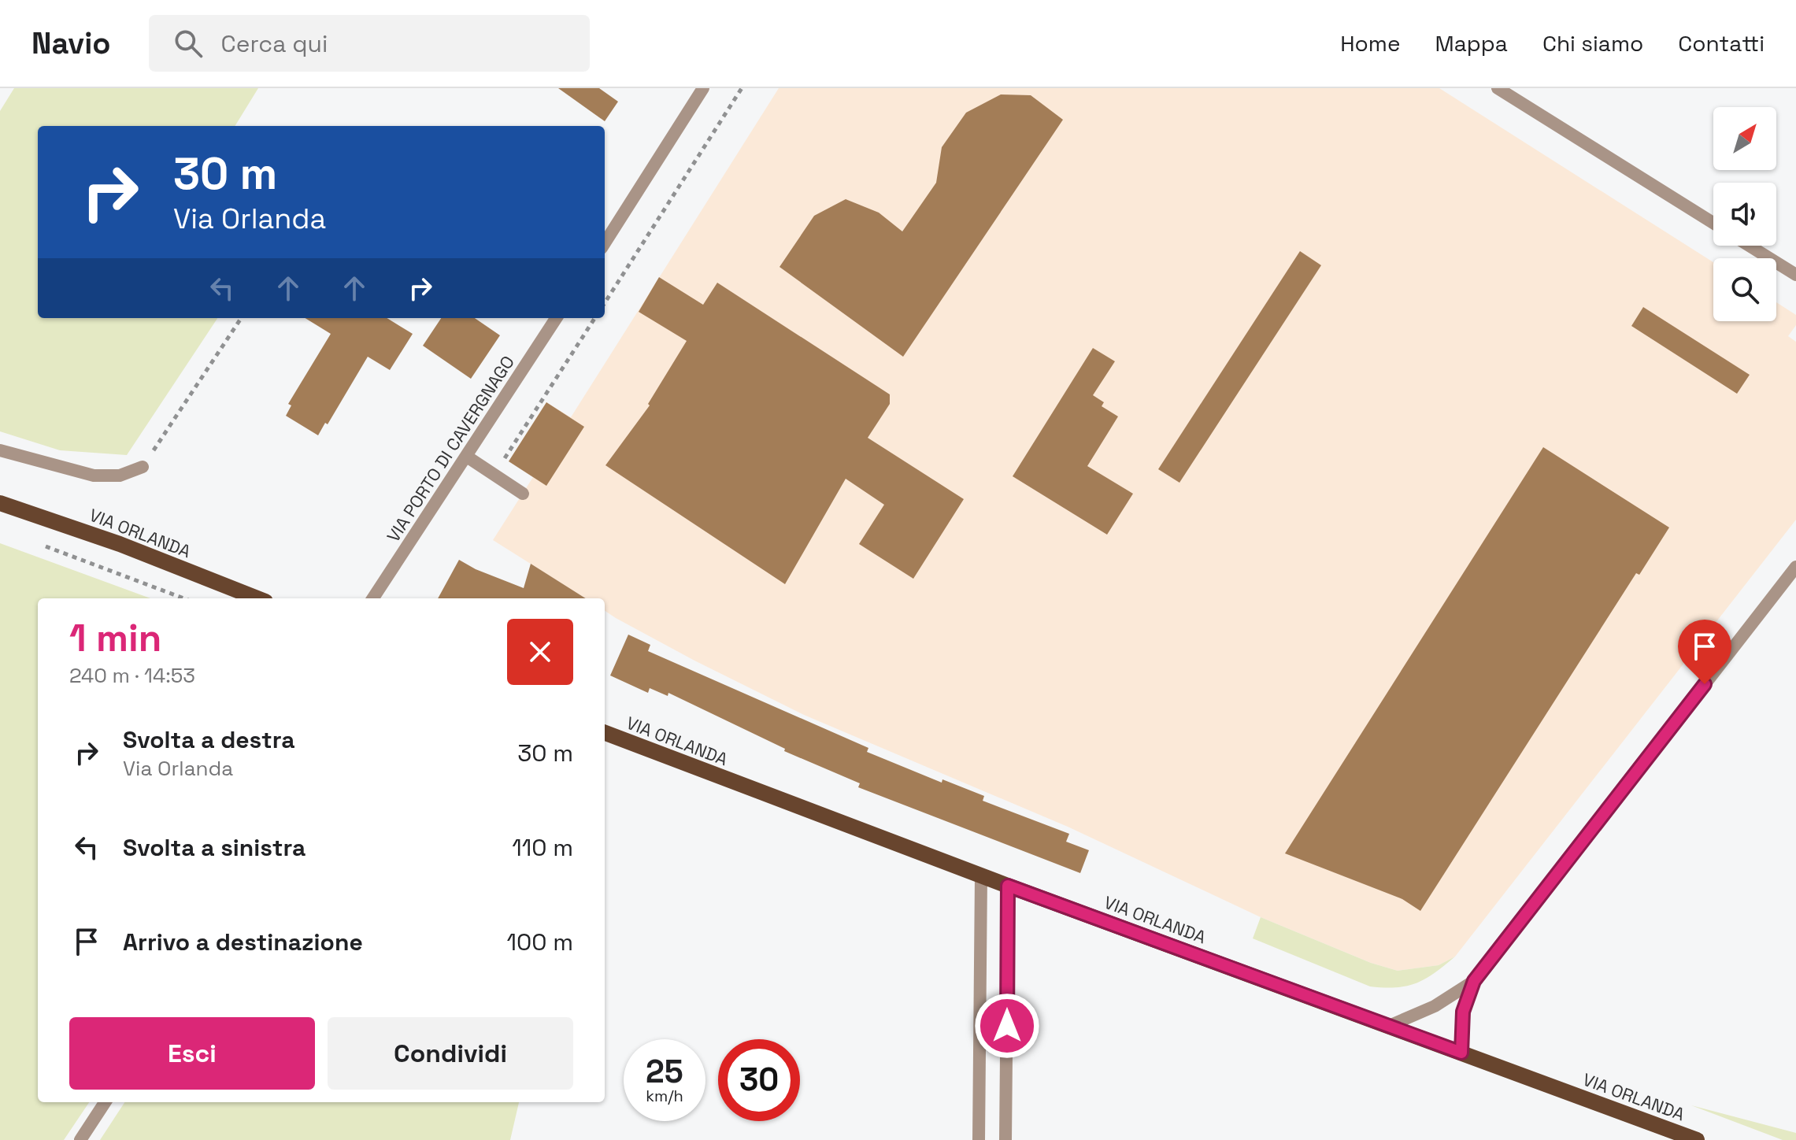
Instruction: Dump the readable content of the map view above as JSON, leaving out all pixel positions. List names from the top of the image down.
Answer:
{
  "streets": {
    "main road": ["VIA ORLANDA"],
    "street": ["VIA PORTO DI CAVERGNAGO"]
  },
  "north": "top right",
  "page": {
    "header": "Navio",
    "search": "Cerca qui",
    "nav": [
      "Home",
      "Mappa",
      "Chi siamo",
      "Contatti"
    ],
    "turn": ["30 m", "Via Orlanda"],
    "heading": ["1 min", "240 m · 14:53"],
    "list": [
      {
        "name": "Svolta a destra",
        "note": "Via Orlanda",
        "value": "30 m"
      },
      {
        "name": "Svolta a sinistra",
        "value": "110 m"
      },
      {
        "name": "Arrivo a destinazione",
        "value": "100 m"
      }
    ],
    "buttons": ["Esci", "Condividi"],
    "speed": "25 km/h",
    "limit": "30"
  }
}
